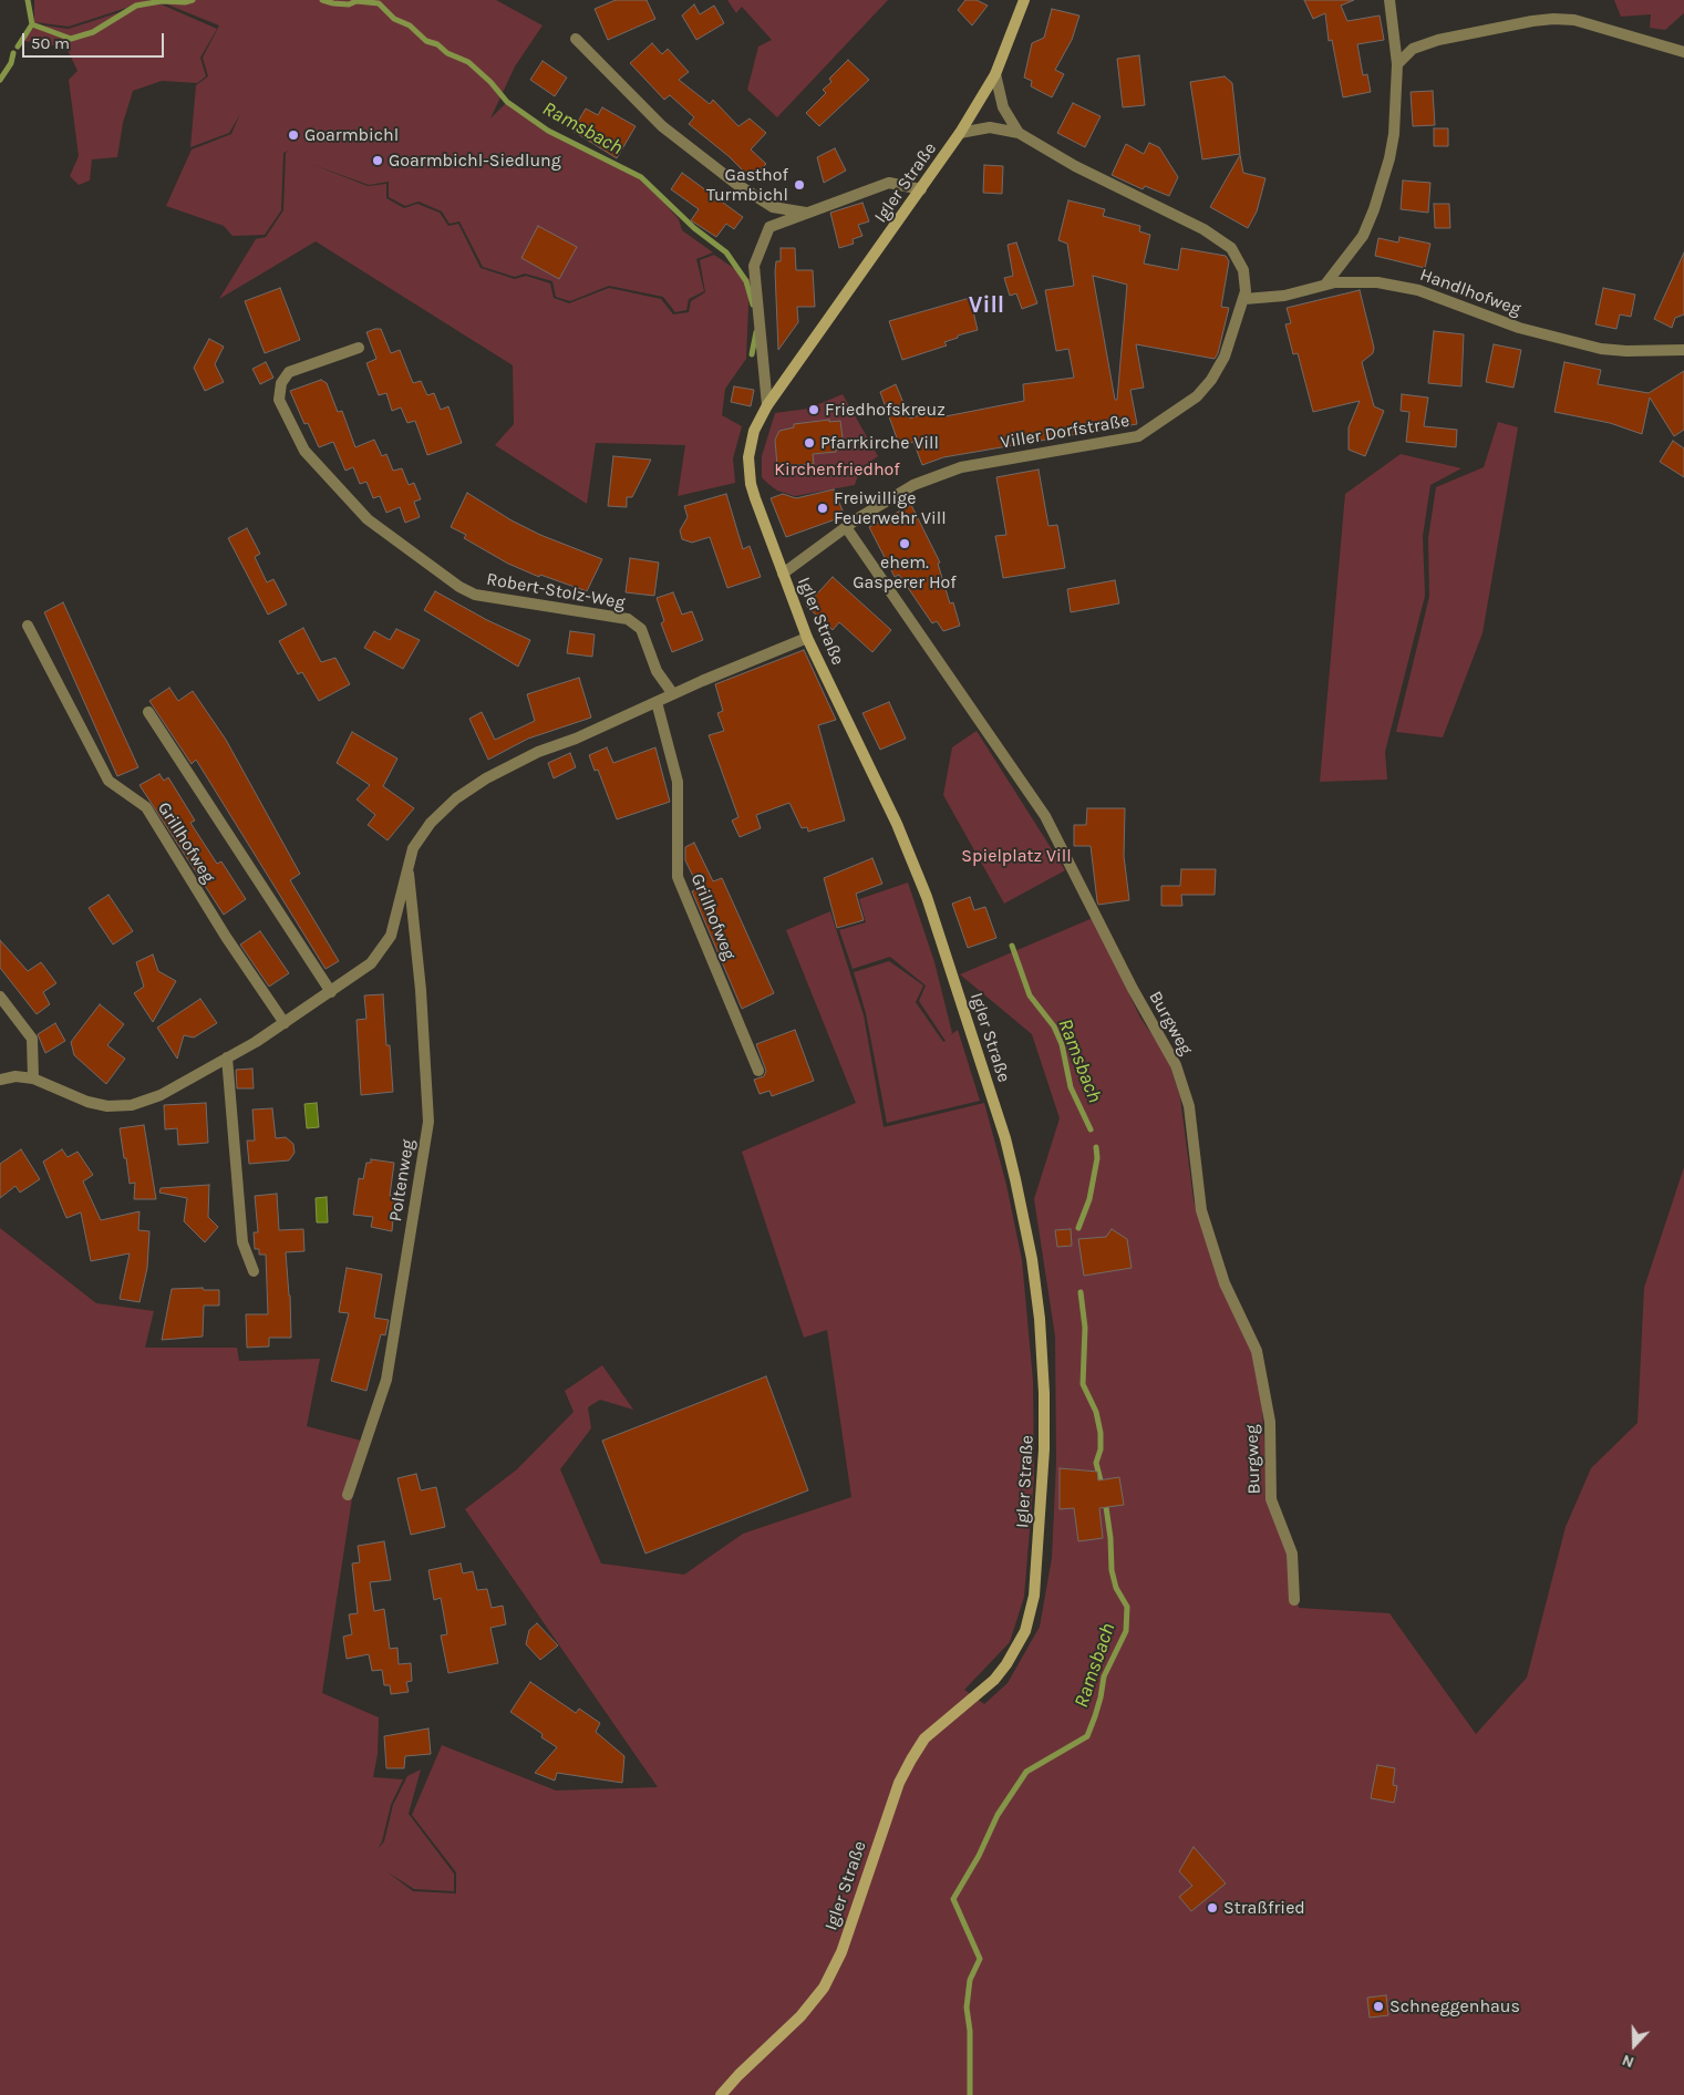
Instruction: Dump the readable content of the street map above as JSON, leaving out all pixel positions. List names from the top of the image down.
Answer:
{
  "streets": {
    "main road": ["Igler Straße"],
    "street": [
      "Handlhofweg",
      "Viller Dorfstraße",
      "Robert-Stolz-Weg",
      "Grillhofweg",
      "Burgweg",
      "Poltenweg"
    ]
  },
  "crossings": [
    ["Igler Straße", "Viller Dorfstraße"],
    ["Handlhofweg", "Viller Dorfstraße"],
    ["Viller Dorfstraße", "Burgweg"]
  ],
  "districts": ["Vill"],
  "water": ["Ramsbach"],
  "parks": ["Kirchenfriedhof", "Spielplatz Vill"],
  "places": [
    "Goarmbichl",
    "Goarmbichl-Siedlung",
    "Gasthof Turmbichl",
    "Friedhofskreuz",
    "Pfarrkirche Vill",
    "Freiwillige Feuerwehr Vill",
    "ehem. Gasperer Hof",
    "Straßfried",
    "Schneggenhaus"
  ],
  "scale_bar": "50 m",
  "north": "bottom"
}
